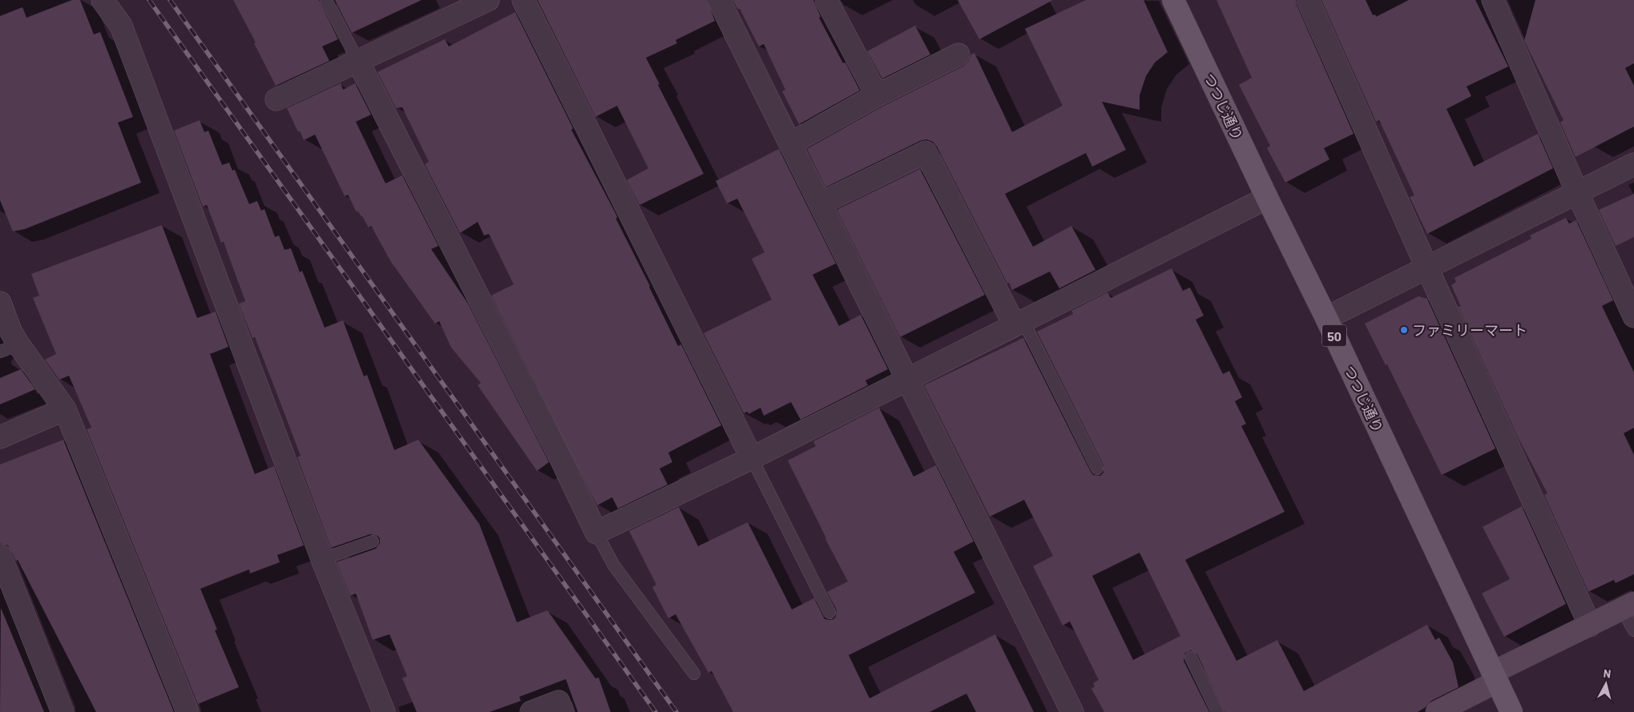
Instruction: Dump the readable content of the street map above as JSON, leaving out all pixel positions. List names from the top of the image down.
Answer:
{
  "streets": {
    "main road": ["つつじ通り", "50"]
  },
  "places": ["ファミリーマート"],
  "north": "top"
}
